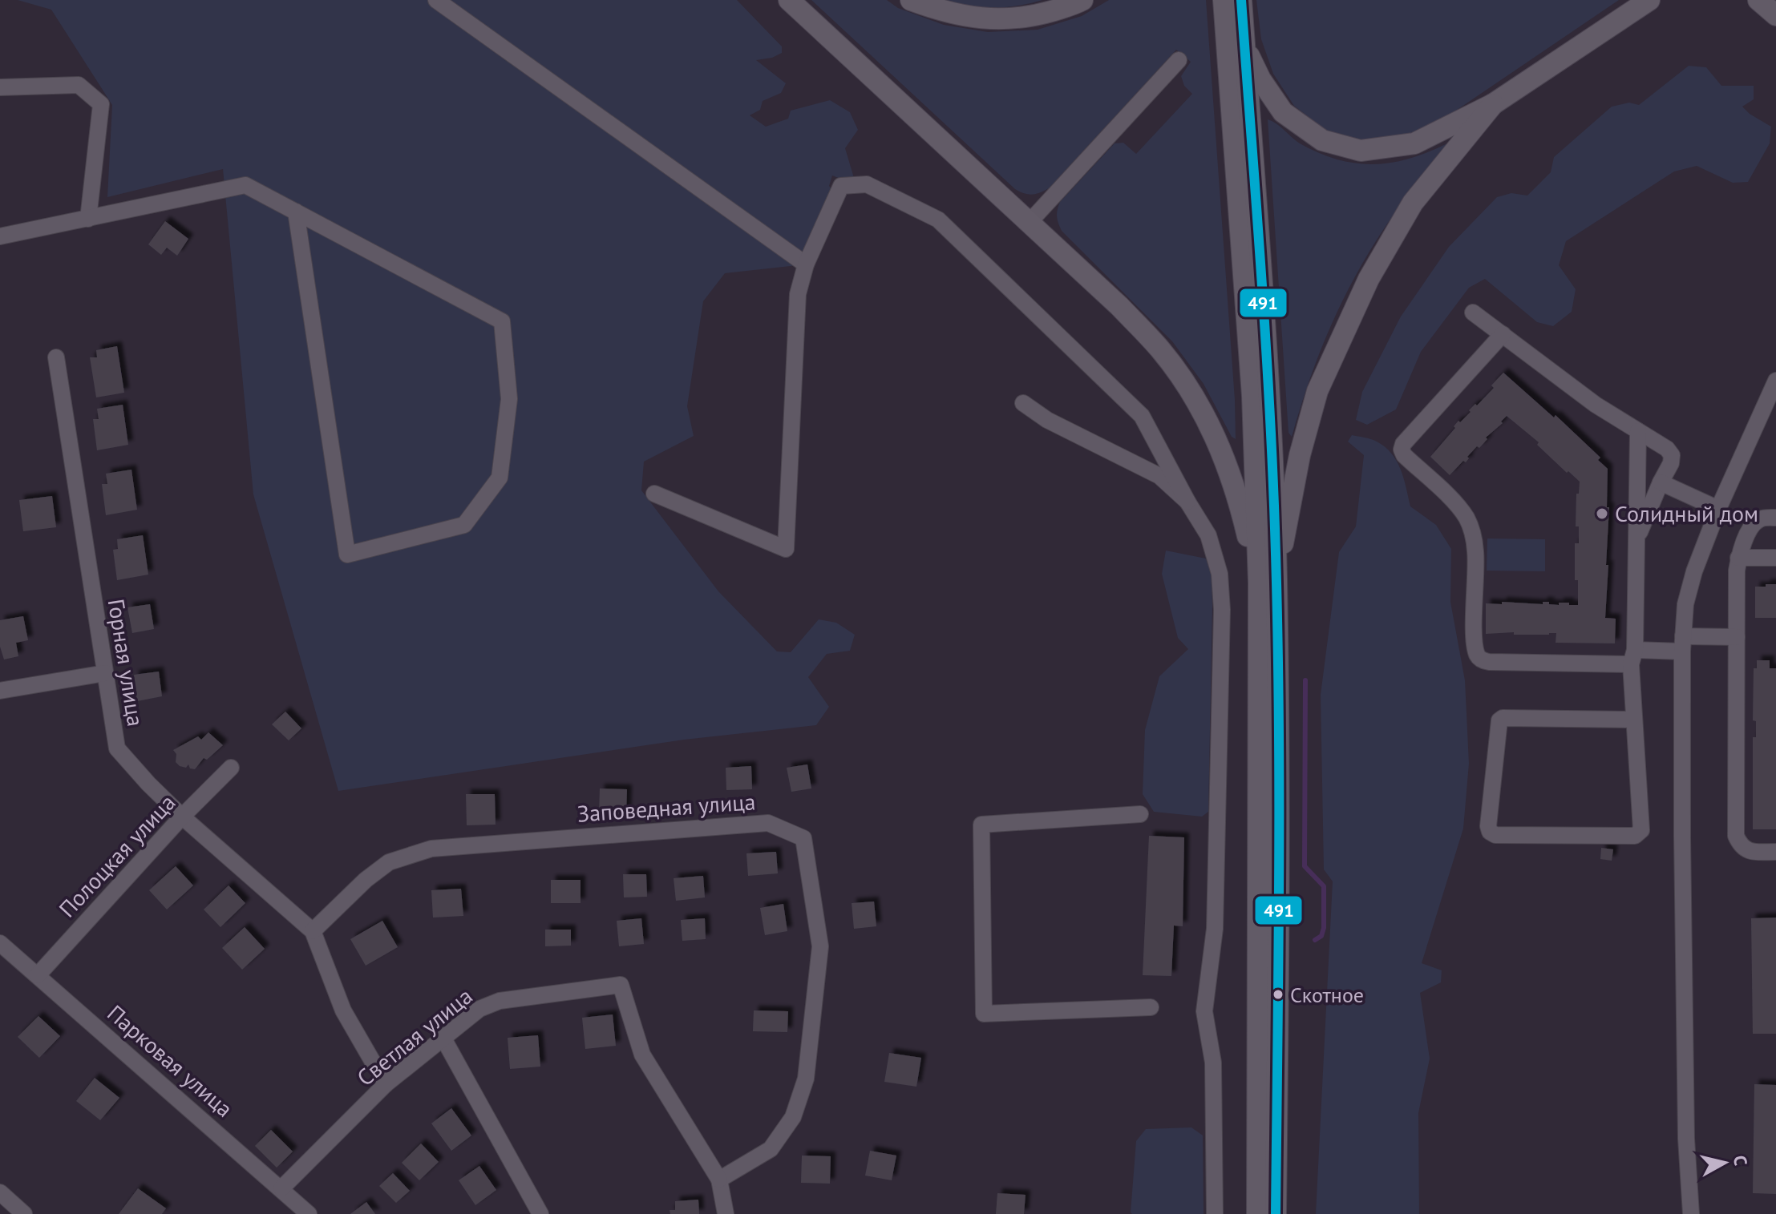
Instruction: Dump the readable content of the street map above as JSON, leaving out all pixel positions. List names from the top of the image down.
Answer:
{
  "streets": {
    "street": [
      "Горная улица",
      "Заповедная улица",
      "Полоцкая улица",
      "Светлая улица",
      "Парковая улица"
    ]
  },
  "crossings": [
    ["Горная улица", "Заповедная улица"],
    ["Горная улица", "Полоцкая улица"],
    ["Заповедная улица", "Светлая улица"],
    ["Полоцкая улица", "Парковая улица"],
    ["Светлая улица", "Парковая улица"]
  ],
  "places": ["Солидный дом", "Скотное"],
  "lines": ["transit line 491"],
  "north": "right"
}
